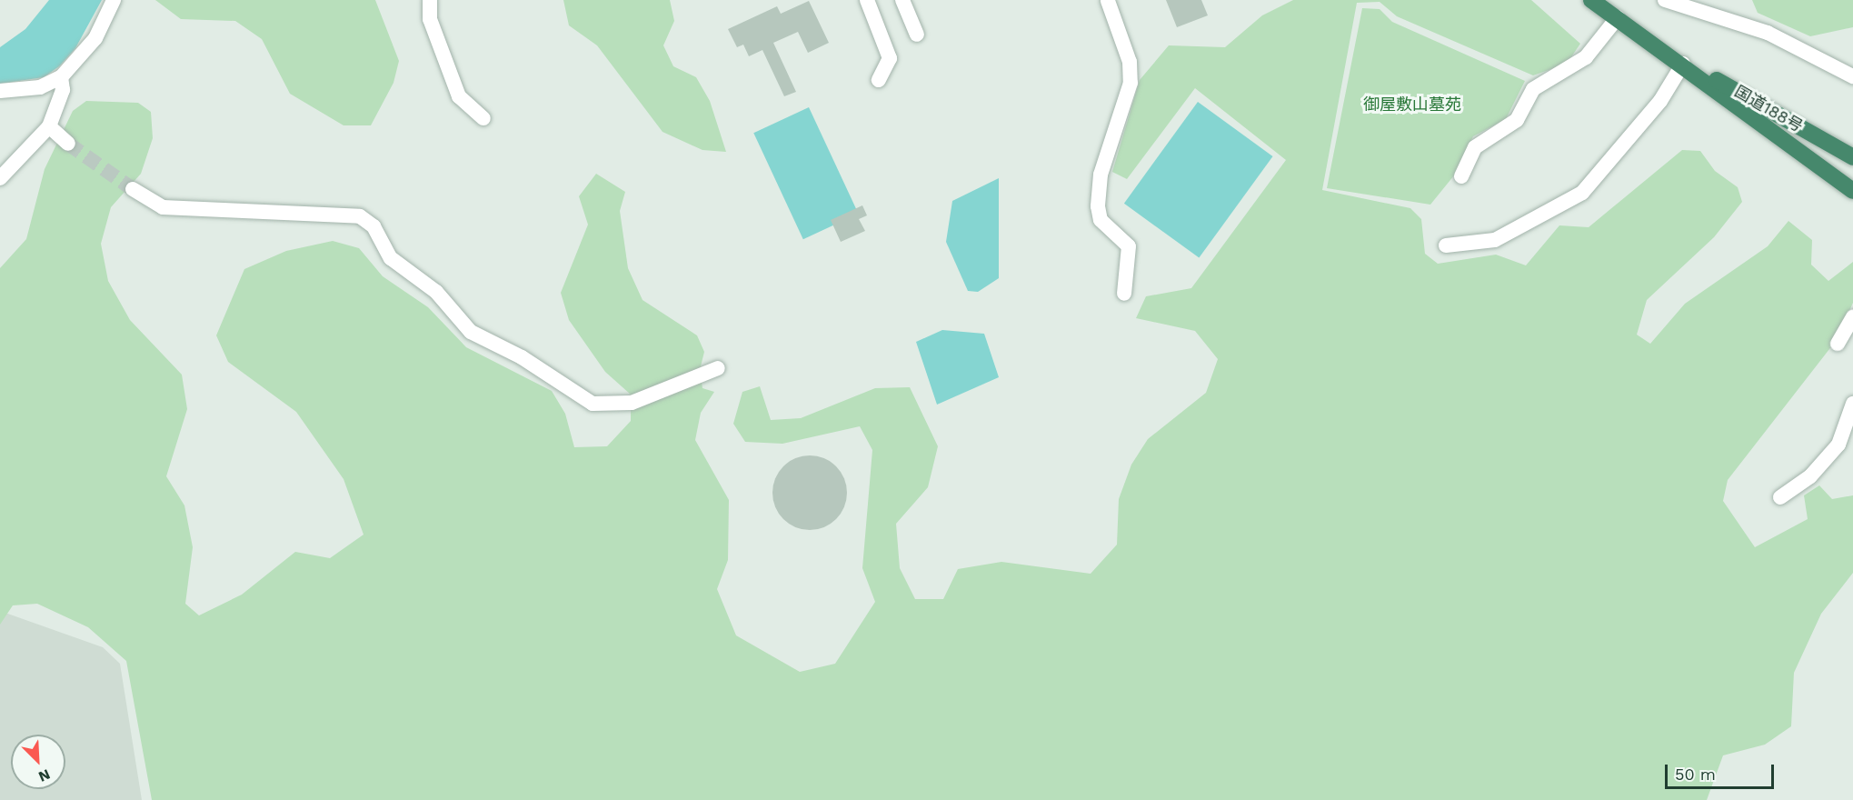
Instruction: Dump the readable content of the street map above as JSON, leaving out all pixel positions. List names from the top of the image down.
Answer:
{
  "streets": {
    "highway": ["国道188号"]
  },
  "parks": ["御屋敷山墓苑"],
  "scale_bar": "50 m",
  "north": "bottom right"
}
